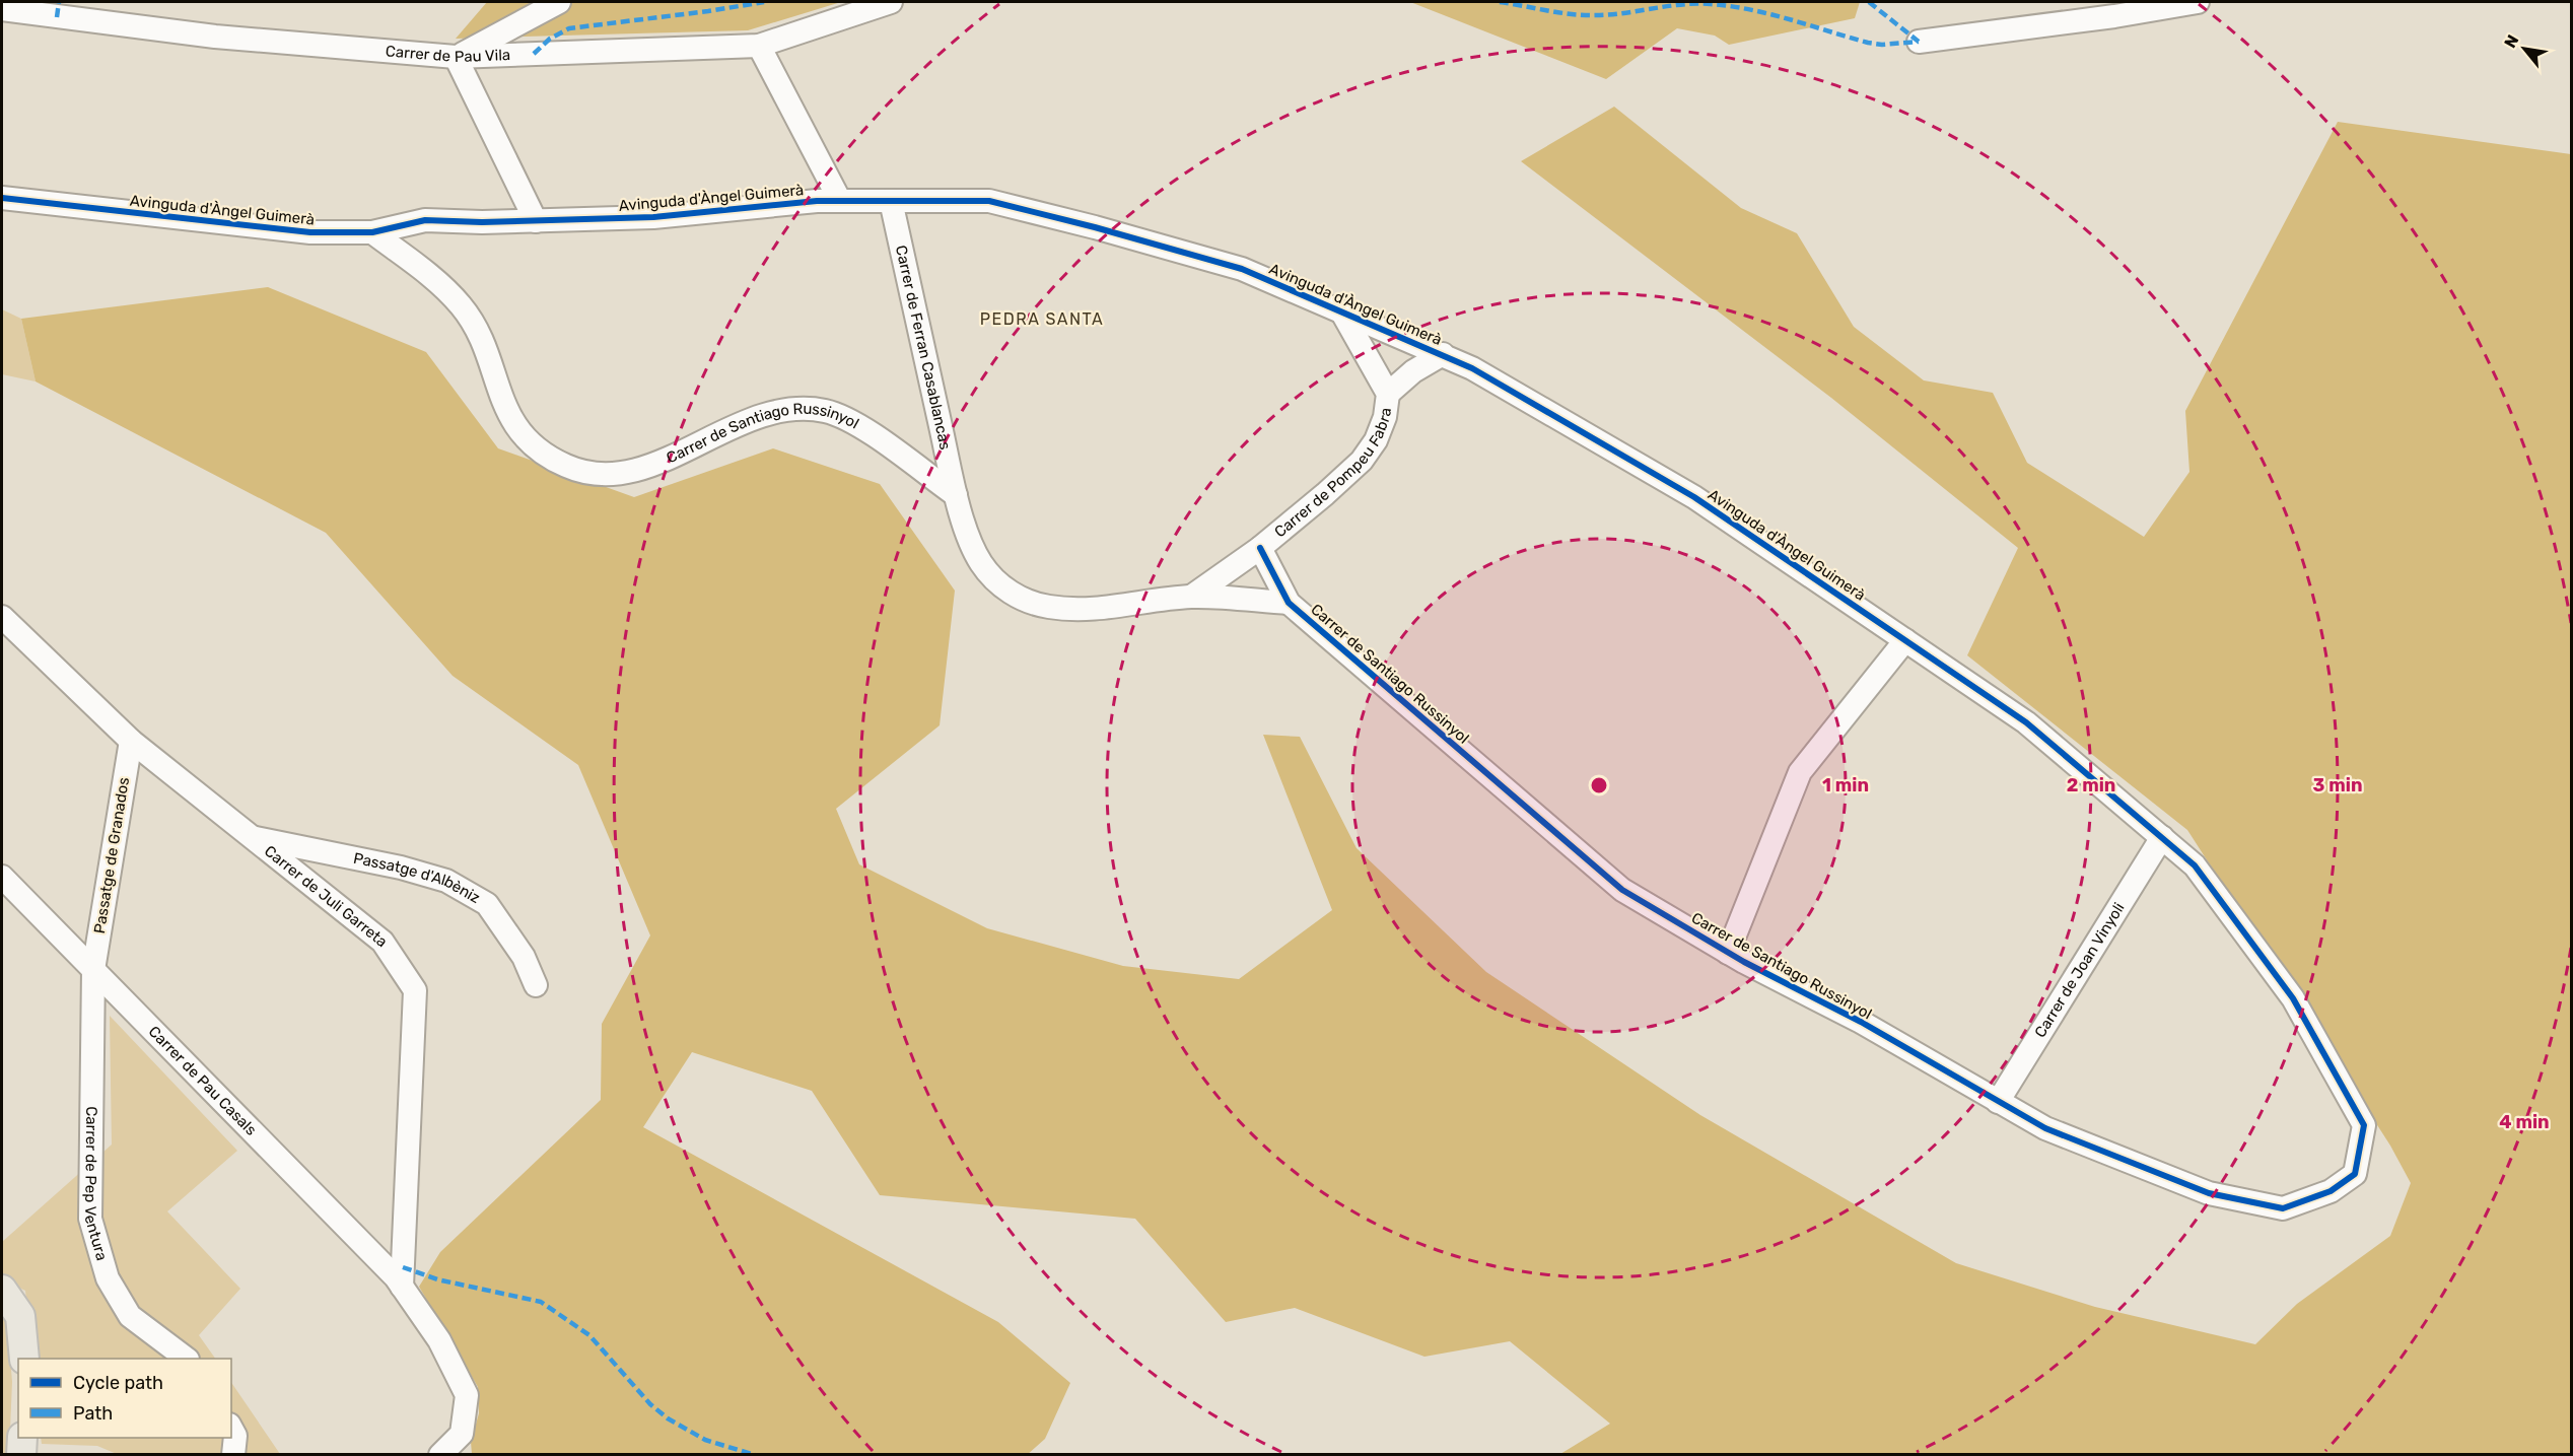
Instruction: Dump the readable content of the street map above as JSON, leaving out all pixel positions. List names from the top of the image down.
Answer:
{
  "streets": {
    "street": [
      "Carrer de Pau Vila",
      "Avinguda d'Àngel Guimerà",
      "Carrer de Ferran Casablancas",
      "Carrer de Santiago Russinyol",
      "Carrer de Pompeu Fabra",
      "Passatge de Granados",
      "Passatge d'Albèniz",
      "Carrer de Juli Garreta",
      "Carrer de Joan Vinyoli",
      "Carrer de Pau Casals",
      "Carrer de Pep Ventura"
    ]
  },
  "crossings": [
    ["Avinguda d'Àngel Guimerà", "Carrer de Ferran Casablancas"],
    ["Avinguda d'Àngel Guimerà", "Carrer de Santiago Russinyol"],
    ["Avinguda d'Àngel Guimerà", "Carrer de Pompeu Fabra"],
    ["Avinguda d'Àngel Guimerà", "Carrer de Joan Vinyoli"],
    ["Carrer de Ferran Casablancas", "Carrer de Santiago Russinyol"],
    ["Carrer de Santiago Russinyol", "Carrer de Pompeu Fabra"],
    ["Carrer de Santiago Russinyol", "Carrer de Joan Vinyoli"],
    ["Passatge de Granados", "Carrer de Juli Garreta"],
    ["Passatge de Granados", "Carrer de Pau Casals"],
    ["Passatge de Granados", "Carrer de Pep Ventura"],
    ["Passatge d'Albèniz", "Carrer de Juli Garreta"],
    ["Carrer de Juli Garreta", "Carrer de Pau Casals"],
    ["Carrer de Pau Casals", "Carrer de Pep Ventura"]
  ],
  "districts": ["PEDRA SANTA"],
  "legend": ["Cycle path", "Path"],
  "north": "top left",
  "rings": [
    "1 min",
    "2 min",
    "3 min",
    "4 min"
  ]
}
